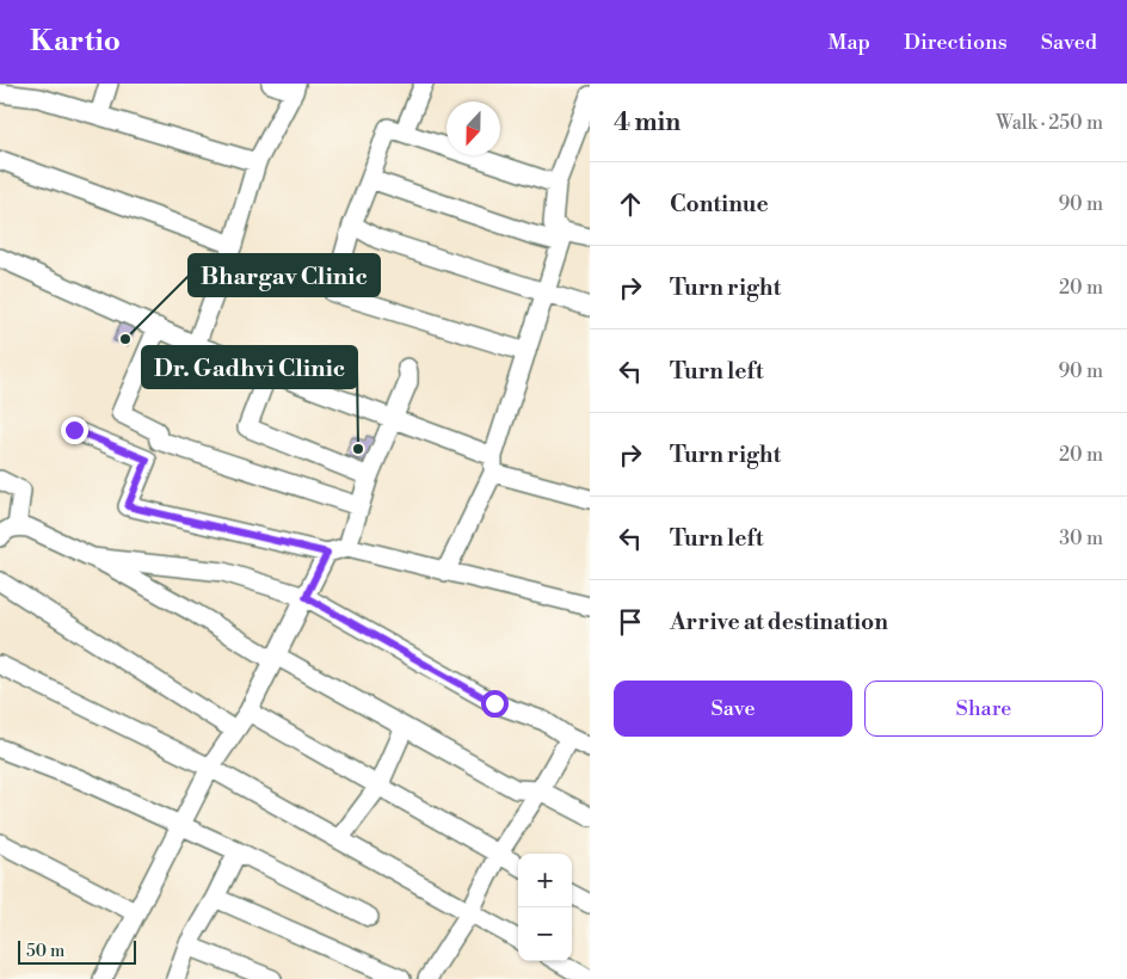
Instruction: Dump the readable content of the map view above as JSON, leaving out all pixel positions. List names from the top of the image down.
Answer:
{
  "places": ["Bhargav Clinic", "Dr. Gadhvi Clinic"],
  "scale_bar": "50 m",
  "north": "bottom",
  "page": {
    "header": "Kartio",
    "nav": ["Map", "Directions", "Saved"],
    "heading": ["4 min", "Walk · 250 m"],
    "list": [
      ["Continue", "90 m"],
      ["Turn right", "20 m"],
      ["Turn left", "90 m"],
      ["Turn right", "20 m"],
      ["Turn left", "30 m"],
      "Arrive at destination"
    ],
    "buttons": ["Save", "Share"],
    "map_buttons": ["+", "−"],
    "scale": "50 m"
  }
}
